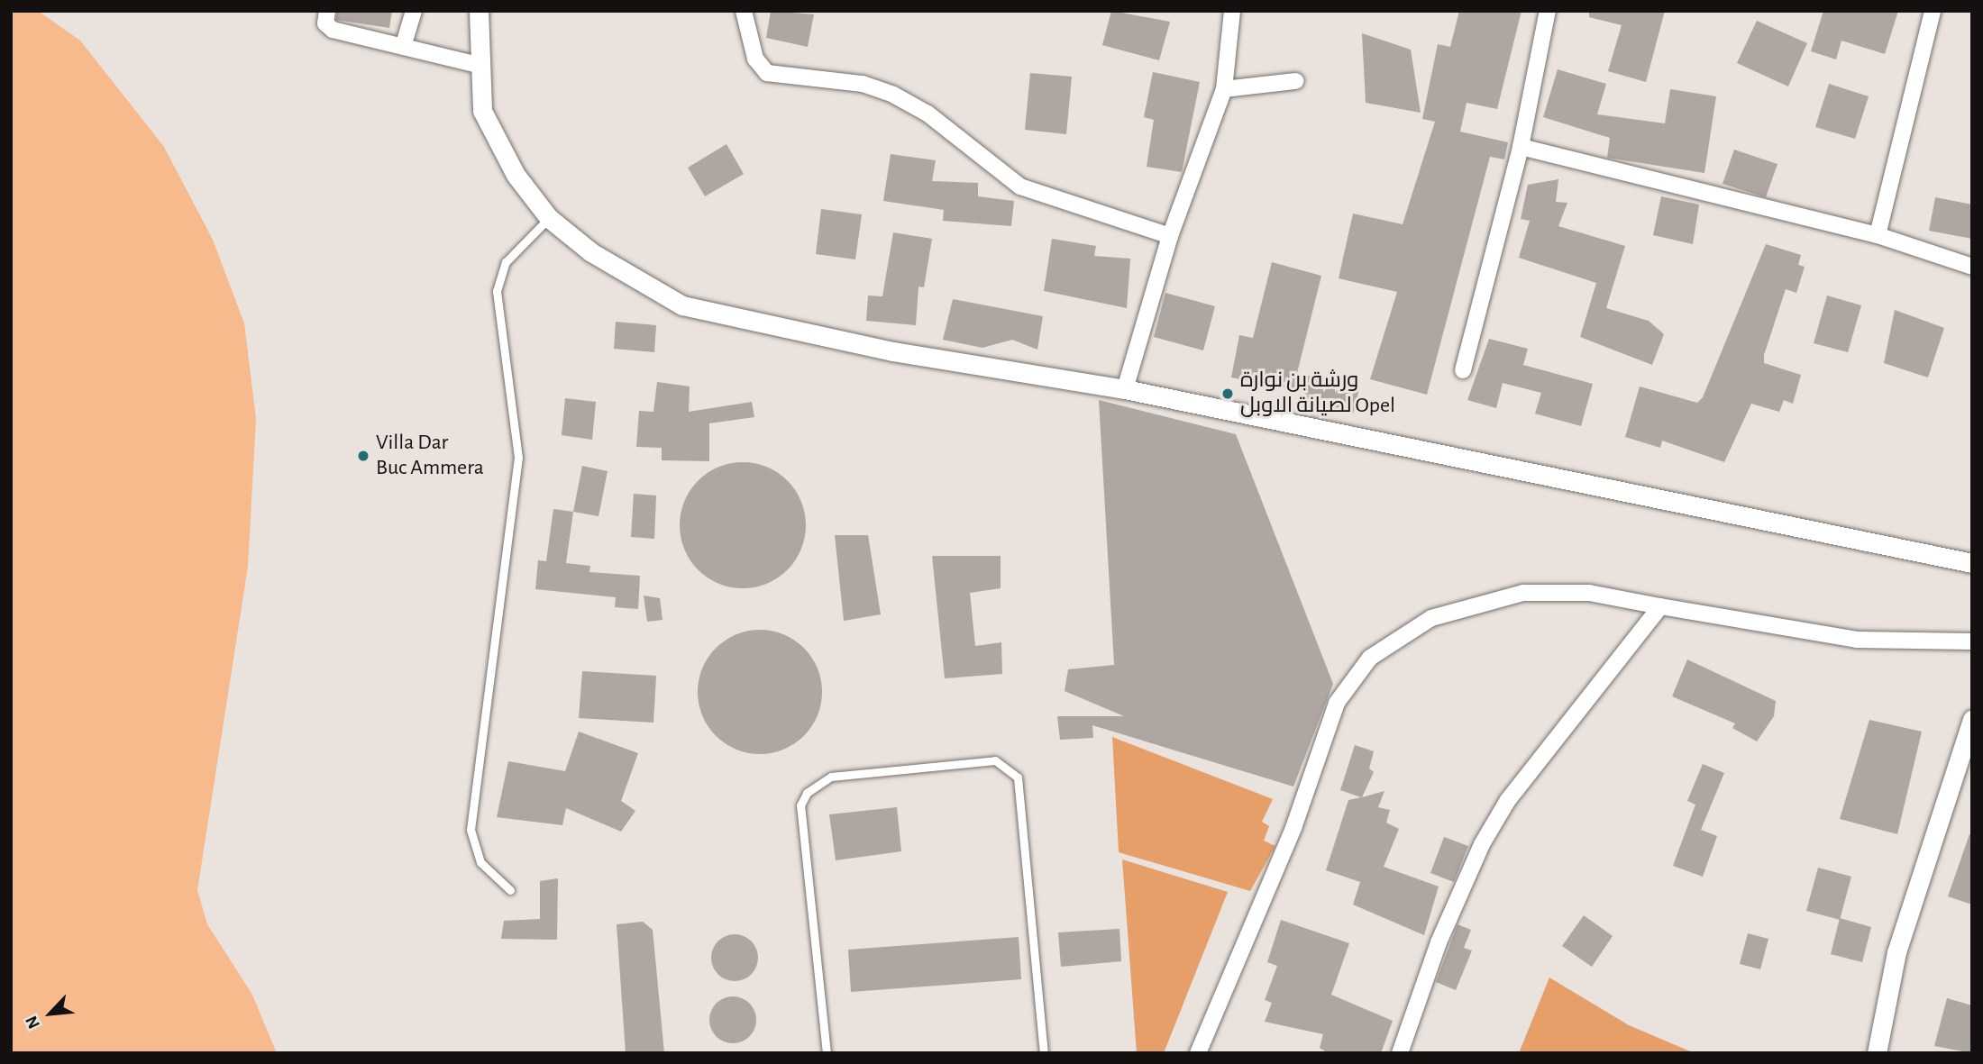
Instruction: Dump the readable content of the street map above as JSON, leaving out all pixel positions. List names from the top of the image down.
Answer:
{
  "places": ["ورشة بن نوارة لصيانة الاوبل Opel", "Villa Dar Buc Ammera"],
  "north": "bottom left"
}
